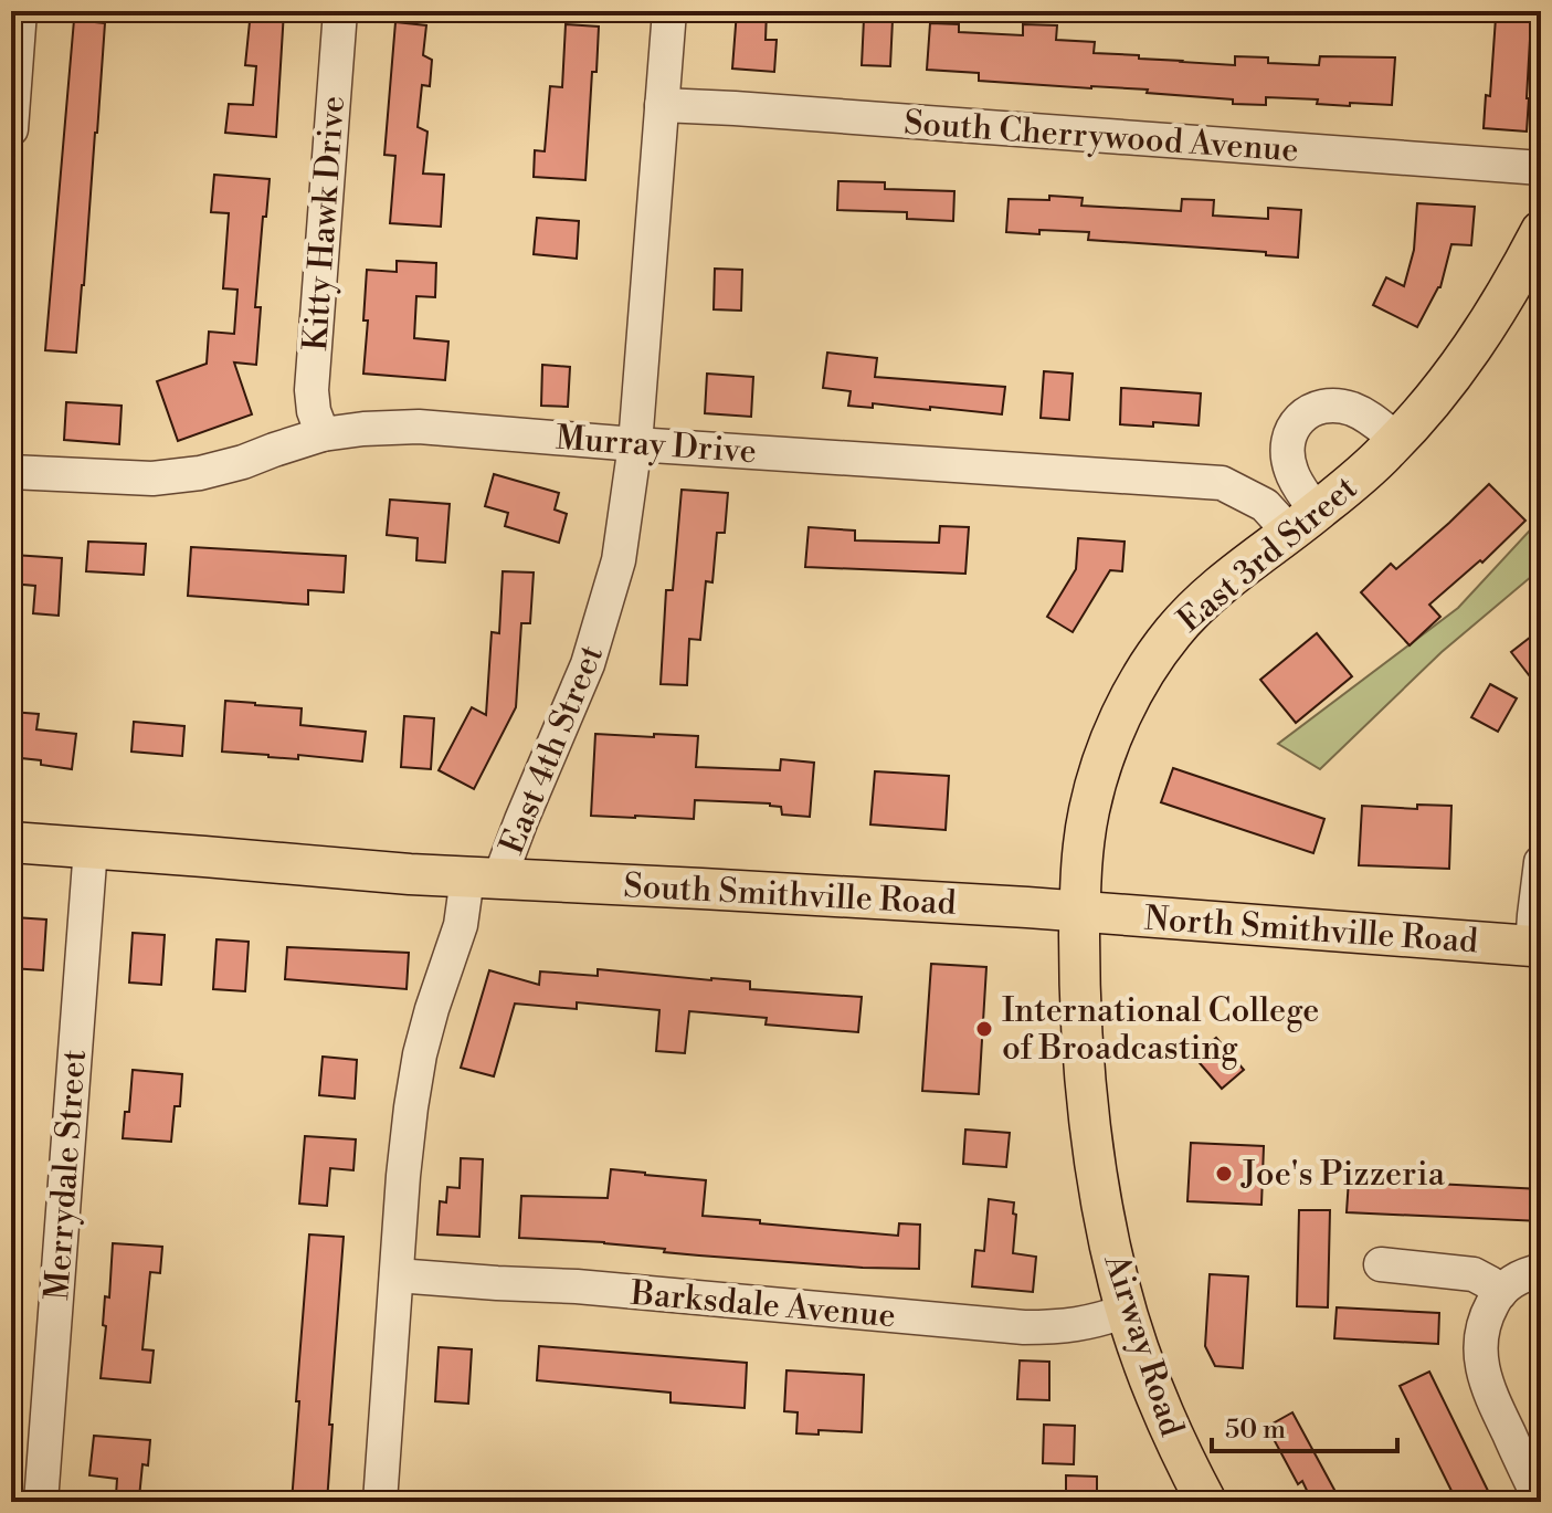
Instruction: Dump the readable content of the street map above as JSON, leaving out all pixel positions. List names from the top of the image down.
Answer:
{
  "streets": {
    "main road": [
      "East 3rd Street",
      "South Smithville Road",
      "North Smithville Road",
      "Airway Road"
    ],
    "street": [
      "South Cherrywood Avenue",
      "Kitty Hawk Drive",
      "Murray Drive",
      "East 4th Street",
      "Merrydale Street",
      "Barksdale Avenue"
    ]
  },
  "crossings": [
    ["South Cherrywood Avenue", "East 4th Street"],
    ["Kitty Hawk Drive", "Murray Drive"],
    ["Murray Drive", "East 3rd Street"],
    ["Murray Drive", "East 4th Street"],
    ["East 3rd Street", "South Smithville Road"],
    ["East 3rd Street", "North Smithville Road"],
    ["East 3rd Street", "Airway Road"],
    ["East 4th Street", "South Smithville Road"],
    ["East 4th Street", "Barksdale Avenue"],
    ["South Smithville Road", "North Smithville Road"],
    ["South Smithville Road", "Merrydale Street"],
    ["Barksdale Avenue", "Airway Road"]
  ],
  "places": ["International College of Broadcasting", "Joe's Pizzeria"],
  "scale_bar": "50 m"
}
